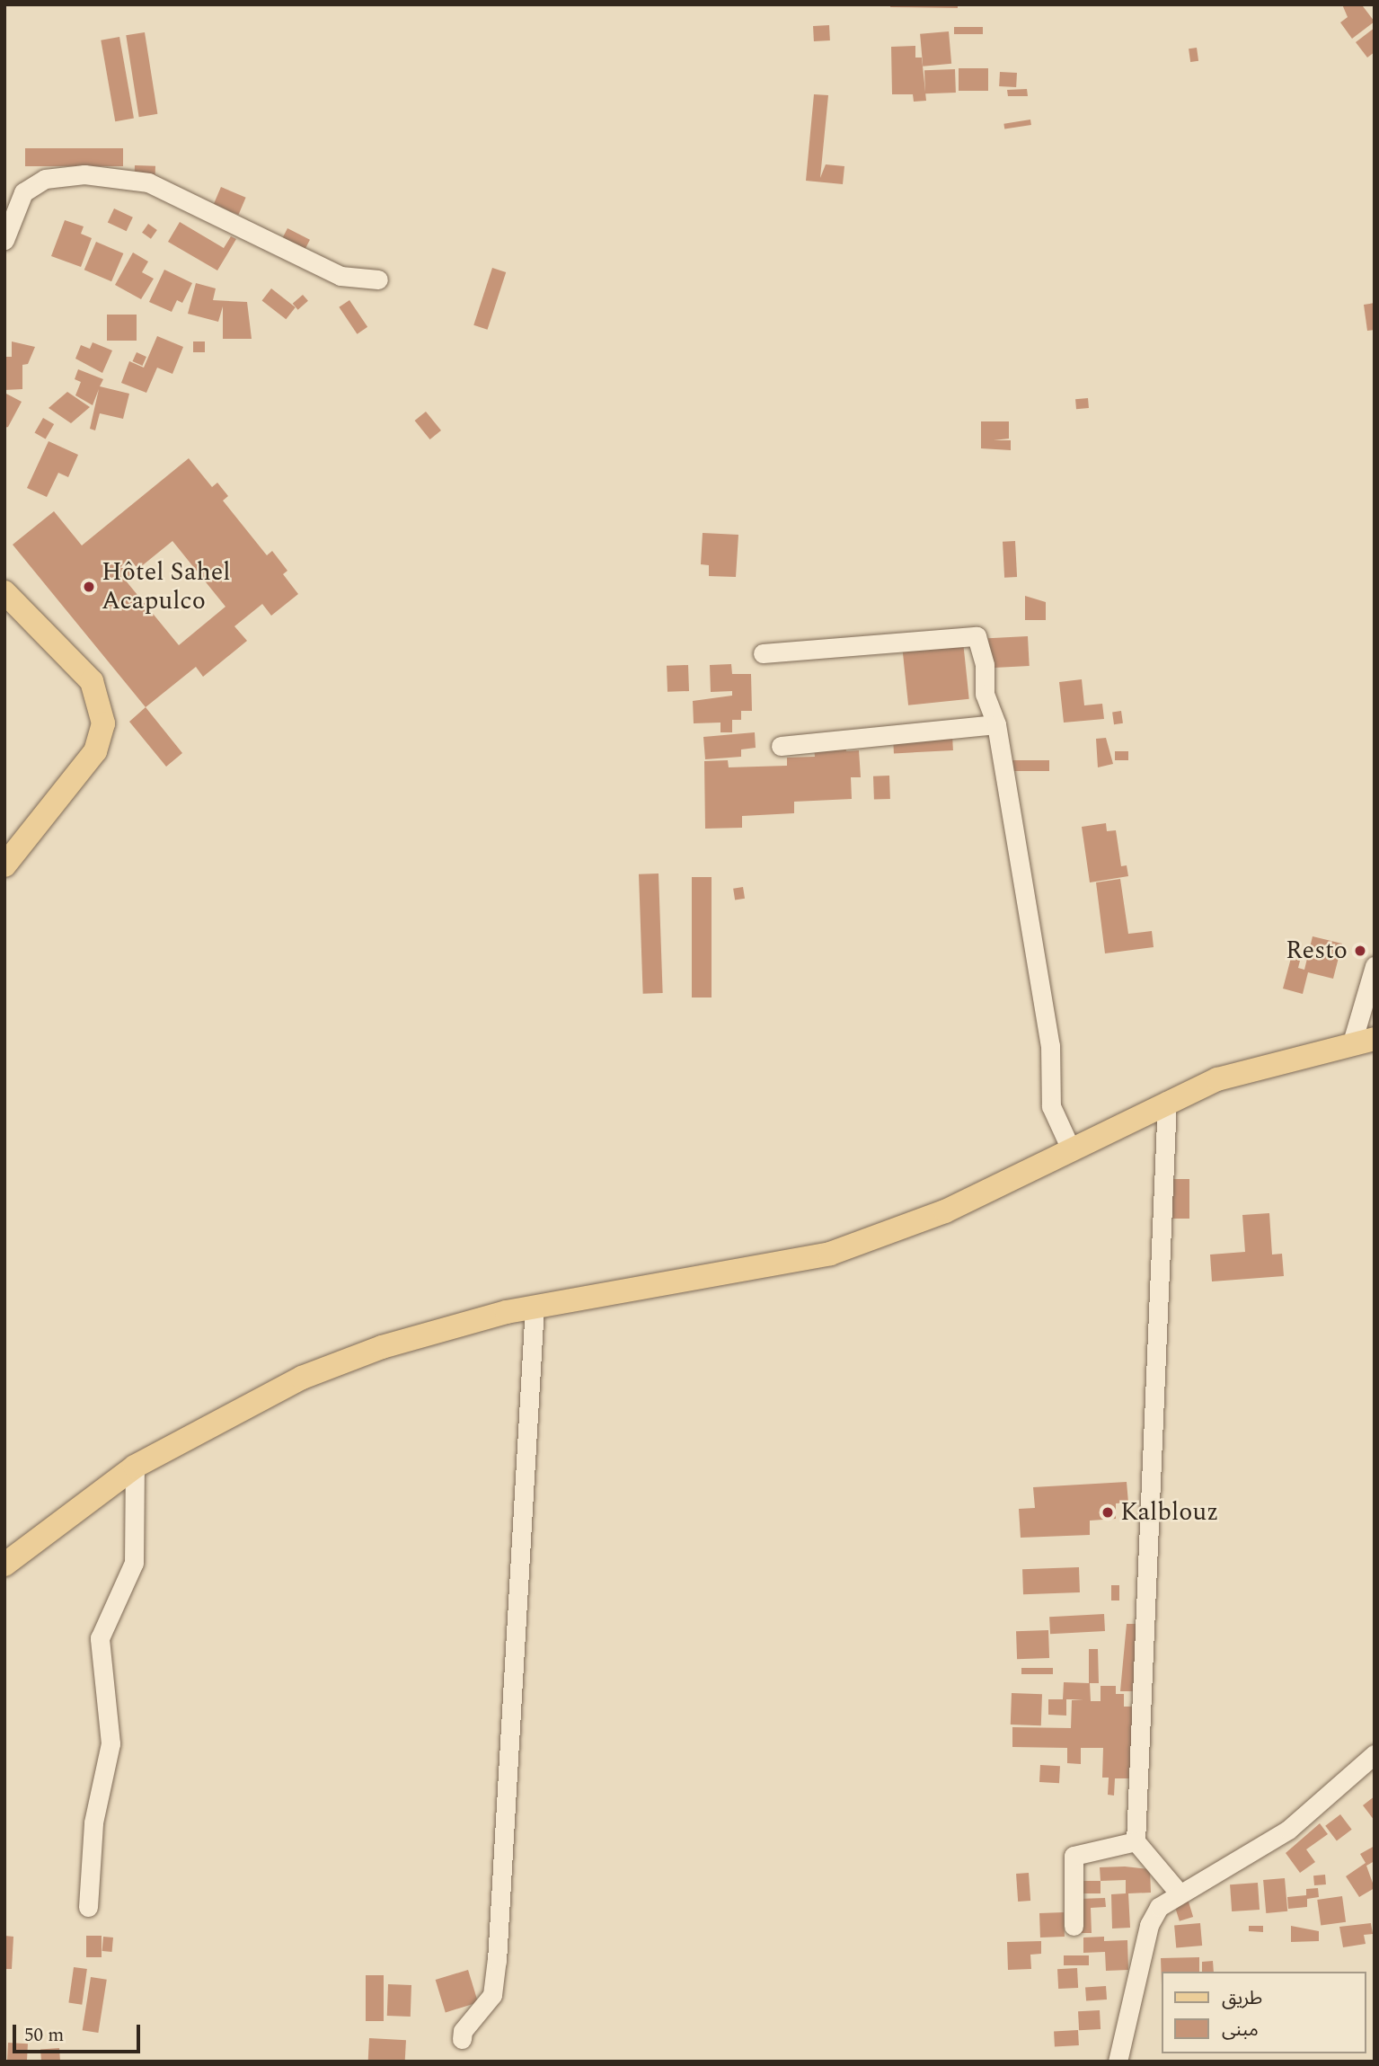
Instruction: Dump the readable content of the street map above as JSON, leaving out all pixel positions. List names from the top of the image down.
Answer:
{
  "places": ["Hôtel Sahel Acapulco", "Resto", "Kalblouz"],
  "legend": ["طريق", "مبنى"],
  "scale_bar": "50 m"
}
